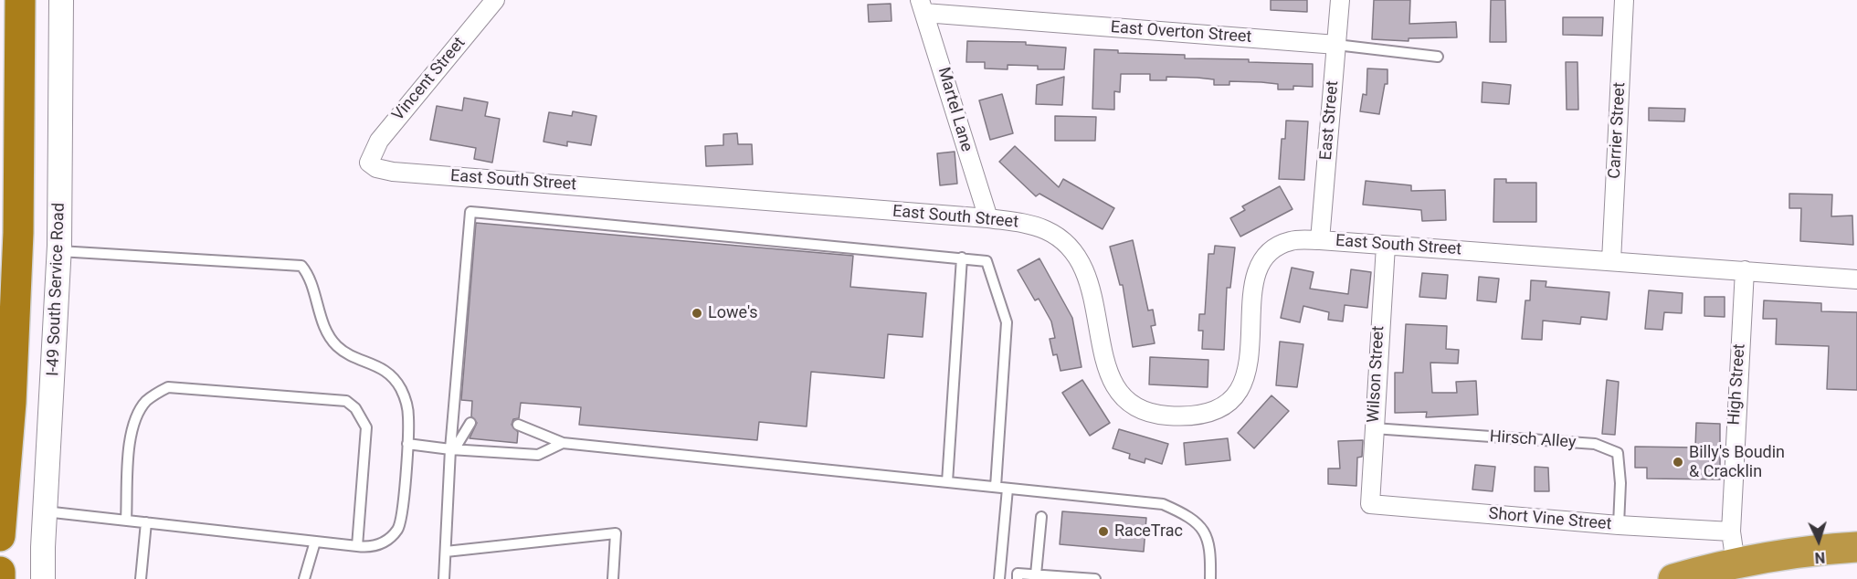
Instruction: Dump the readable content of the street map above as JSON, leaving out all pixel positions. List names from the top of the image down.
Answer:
{
  "streets": {
    "street": [
      "East Overton Street",
      "Vincent Street",
      "Martel Lane",
      "East Street",
      "Carrier Street",
      "East South Street",
      "I-49 South Service Road",
      "Wilson Street",
      "High Street",
      "Short Vine Street"
    ],
    "lane": ["Hirsch Alley"]
  },
  "crossings": [
    ["East Overton Street", "Martel Lane"],
    ["East Overton Street", "East Street"],
    ["Vincent Street", "East South Street"],
    ["Martel Lane", "East South Street"],
    ["East Street", "East South Street"],
    ["Carrier Street", "East South Street"],
    ["East South Street", "Wilson Street"],
    ["East South Street", "High Street"],
    ["Wilson Street", "Hirsch Alley"],
    ["Wilson Street", "Short Vine Street"],
    ["High Street", "Short Vine Street"],
    ["Hirsch Alley", "Short Vine Street"]
  ],
  "places": ["Lowe's", "Billy's Boudin & Cracklin", "RaceTrac"],
  "north": "bottom"
}
